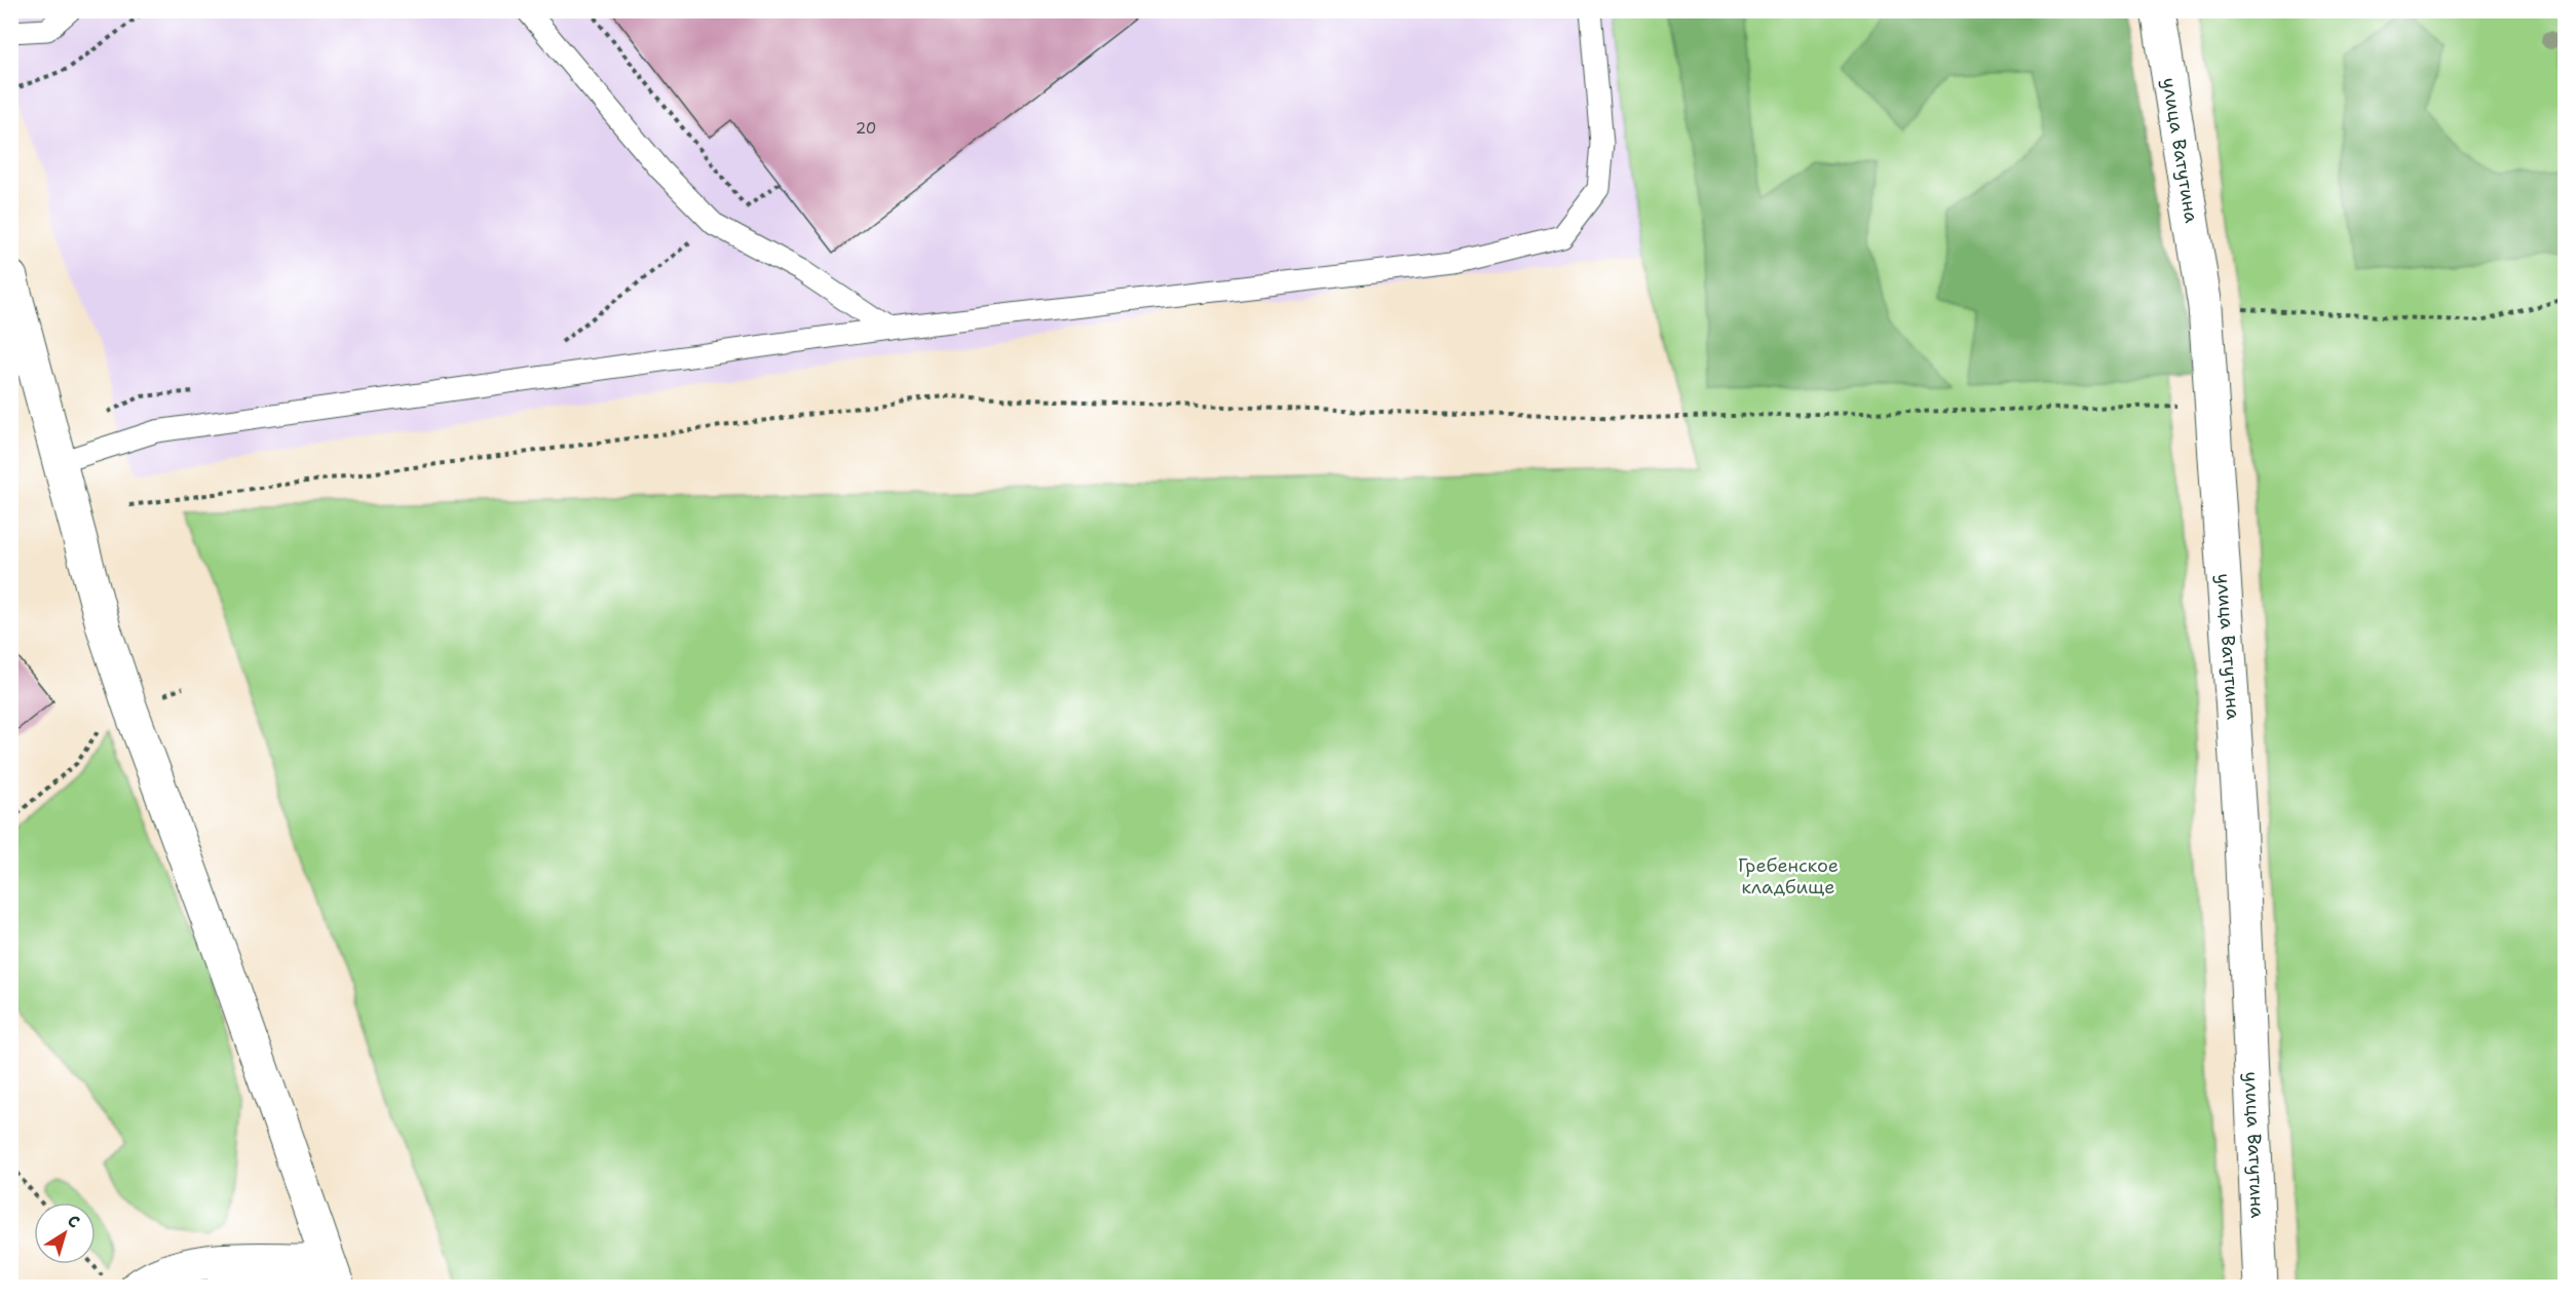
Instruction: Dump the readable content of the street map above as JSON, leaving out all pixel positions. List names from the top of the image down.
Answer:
{
  "streets": {
    "street": ["улица Ватутина"]
  },
  "parks": ["Гребенское кладбище"],
  "house_numbers": ["20"],
  "north": "top right"
}
